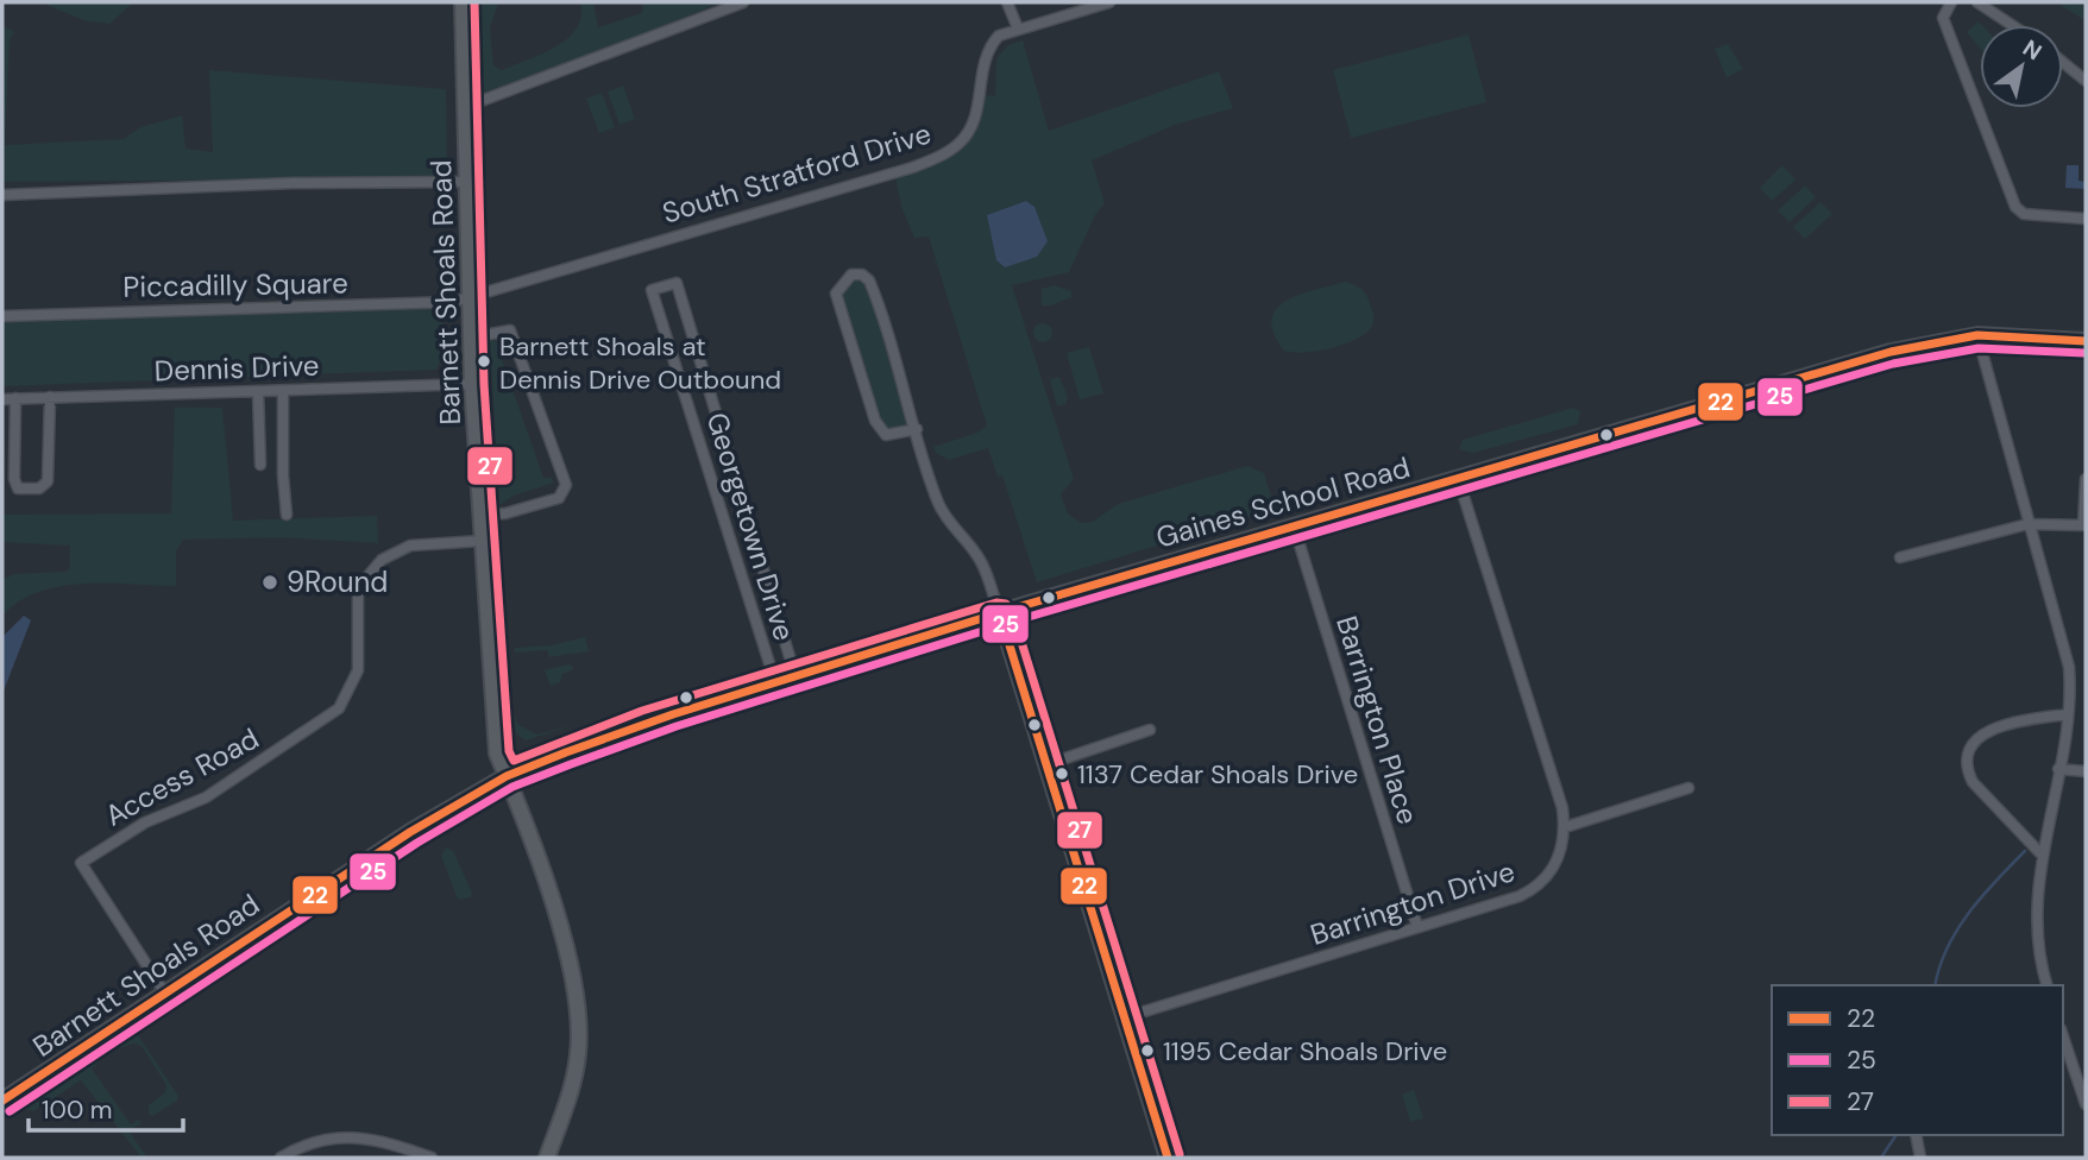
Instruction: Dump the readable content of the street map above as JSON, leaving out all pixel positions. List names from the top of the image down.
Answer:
{
  "streets": {
    "main road": ["Barnett Shoals Road", "Gaines School Road"],
    "street": [
      "South Stratford Drive",
      "Piccadilly Square",
      "Dennis Drive",
      "Georgetown Drive",
      "Barrington Place",
      "Access Road",
      "Barrington Drive"
    ]
  },
  "crossings": [
    ["South Stratford Drive", "Piccadilly Square"],
    ["South Stratford Drive", "Barnett Shoals Road"],
    ["Piccadilly Square", "Barnett Shoals Road"],
    ["Barnett Shoals Road", "Dennis Drive"],
    ["Barnett Shoals Road", "Gaines School Road"],
    ["Barnett Shoals Road", "Access Road"],
    ["Gaines School Road", "Georgetown Drive"],
    ["Gaines School Road", "Barrington Place"],
    ["Gaines School Road", "Barrington Drive"],
    ["Barrington Place", "Barrington Drive"]
  ],
  "places": [
    "Barnett Shoals at Dennis Drive Outbound",
    "9Round",
    "1137 Cedar Shoals Drive",
    "1195 Cedar Shoals Drive"
  ],
  "lines": ["transit line 27", "transit line 22", "transit line 25"],
  "legend": ["22", "25", "27"],
  "scale_bar": "100 m",
  "north": "top right"
}
